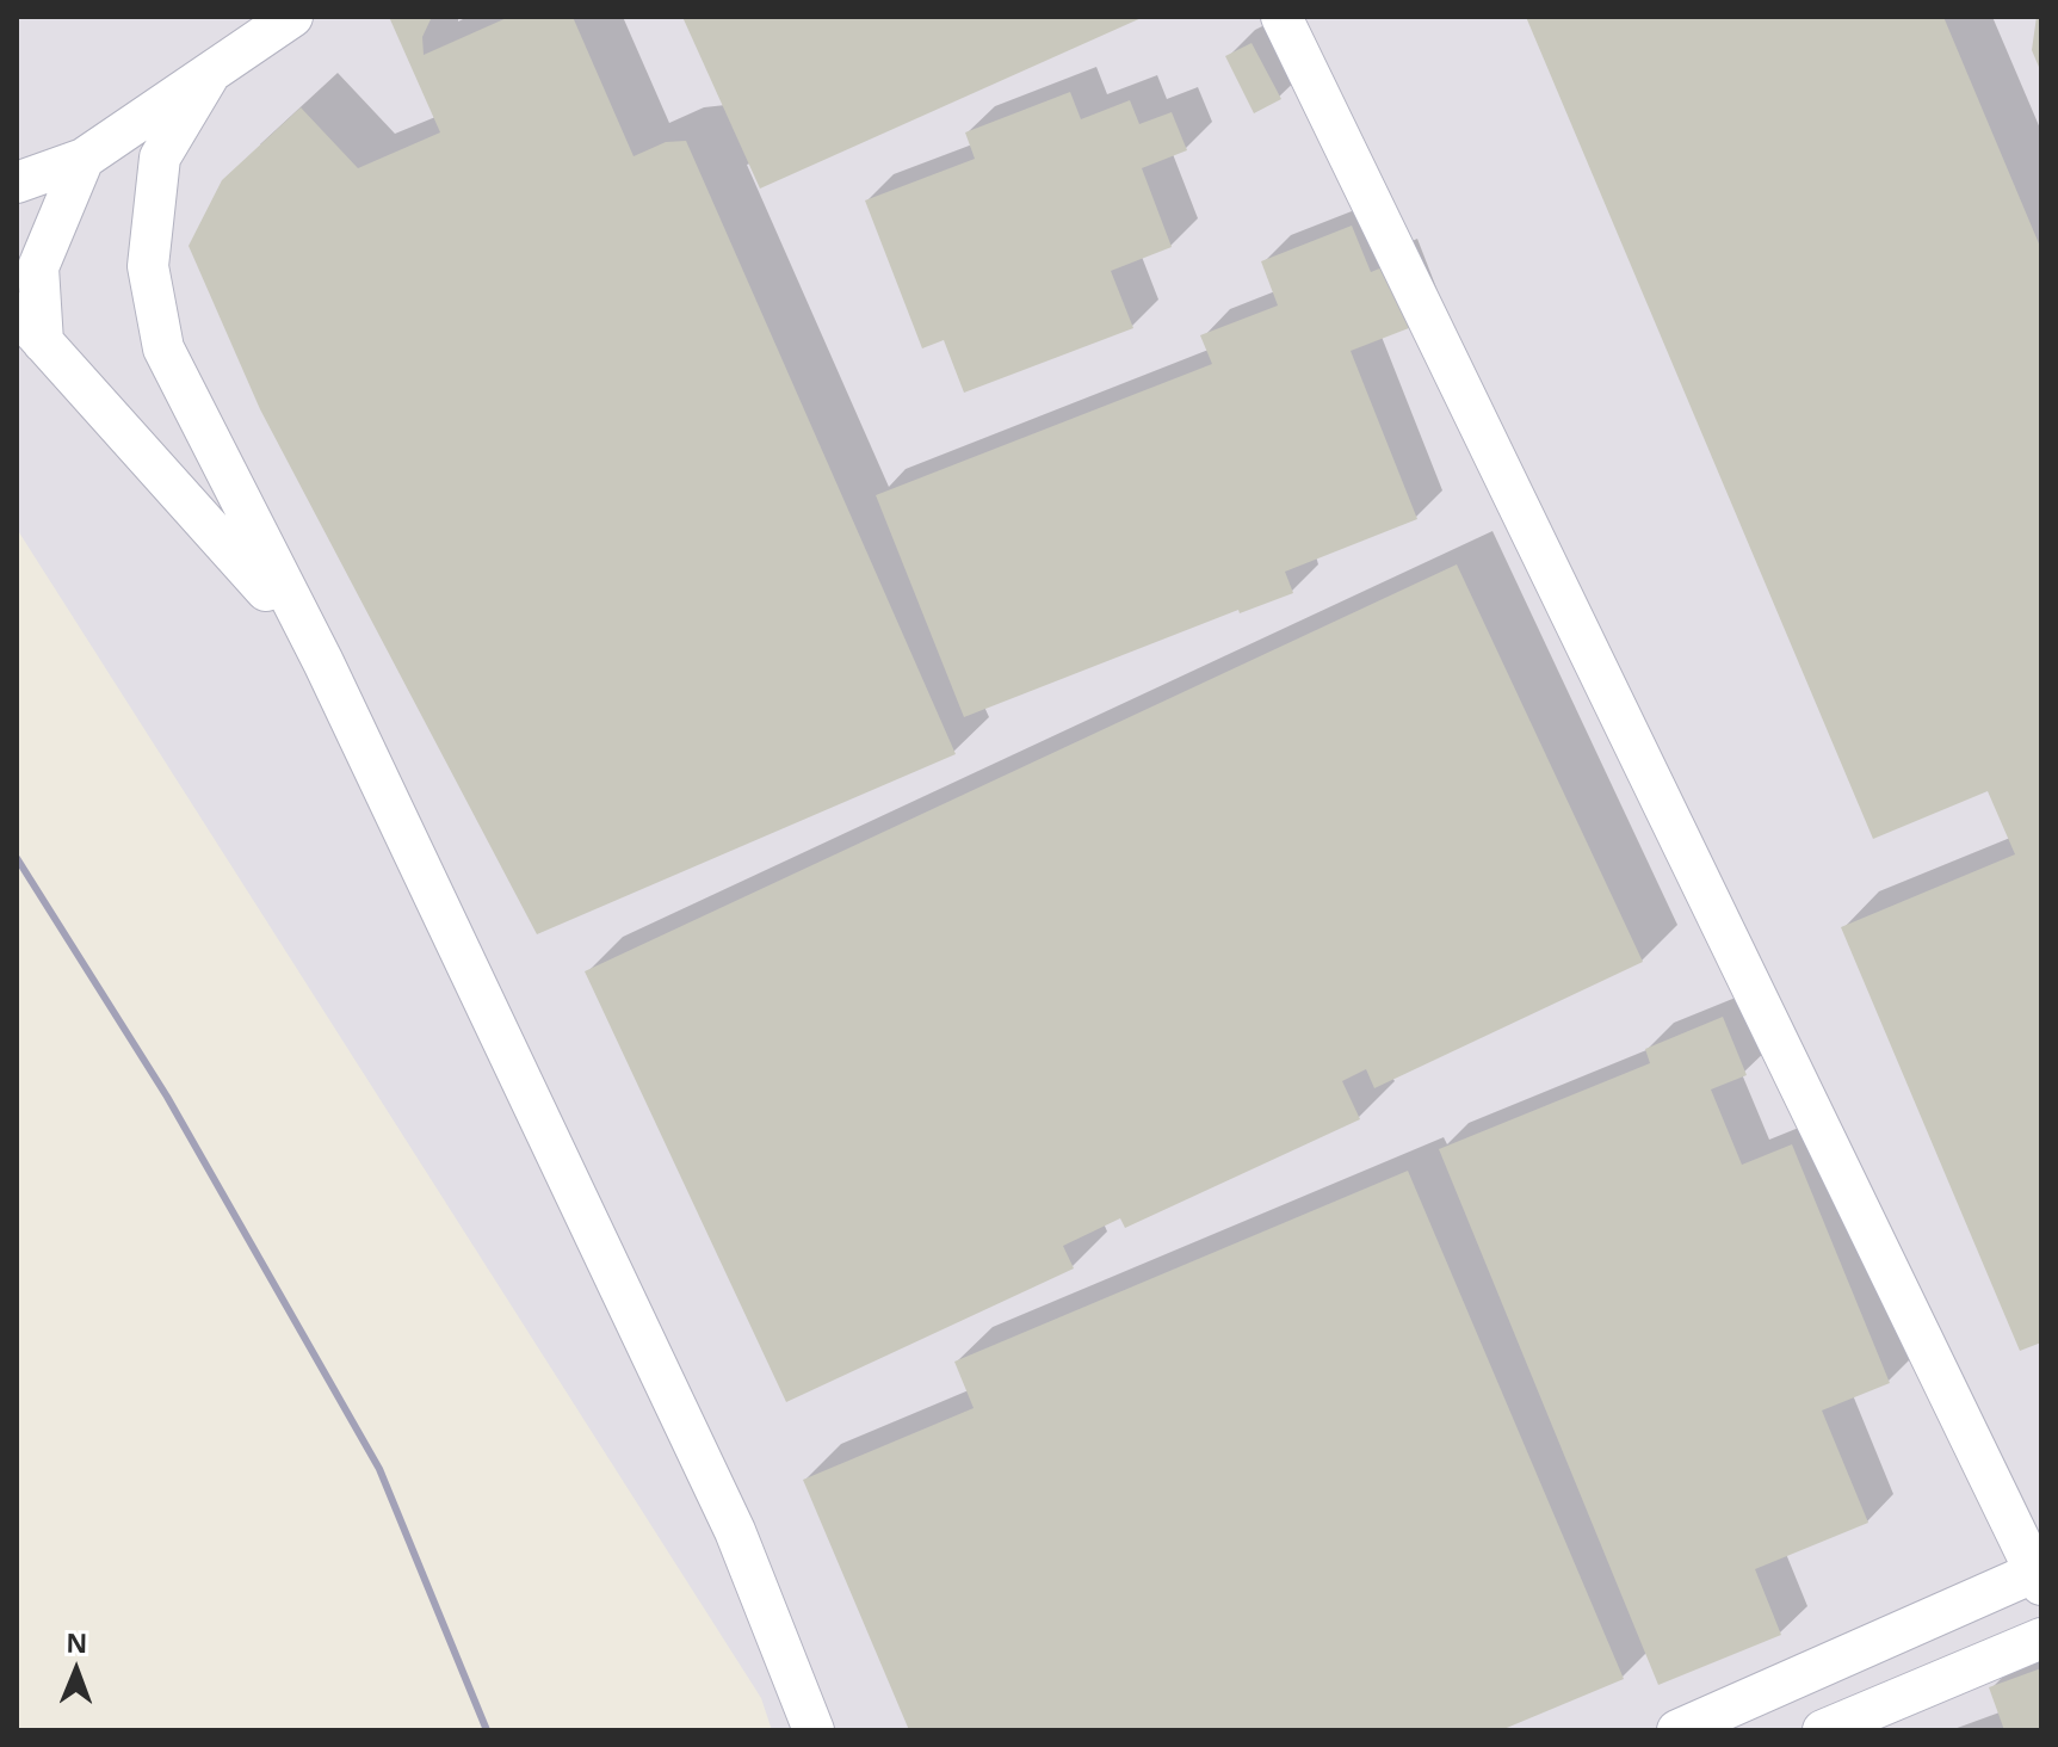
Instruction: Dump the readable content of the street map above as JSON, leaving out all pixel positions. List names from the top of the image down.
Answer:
{
  "north": "top"
}
